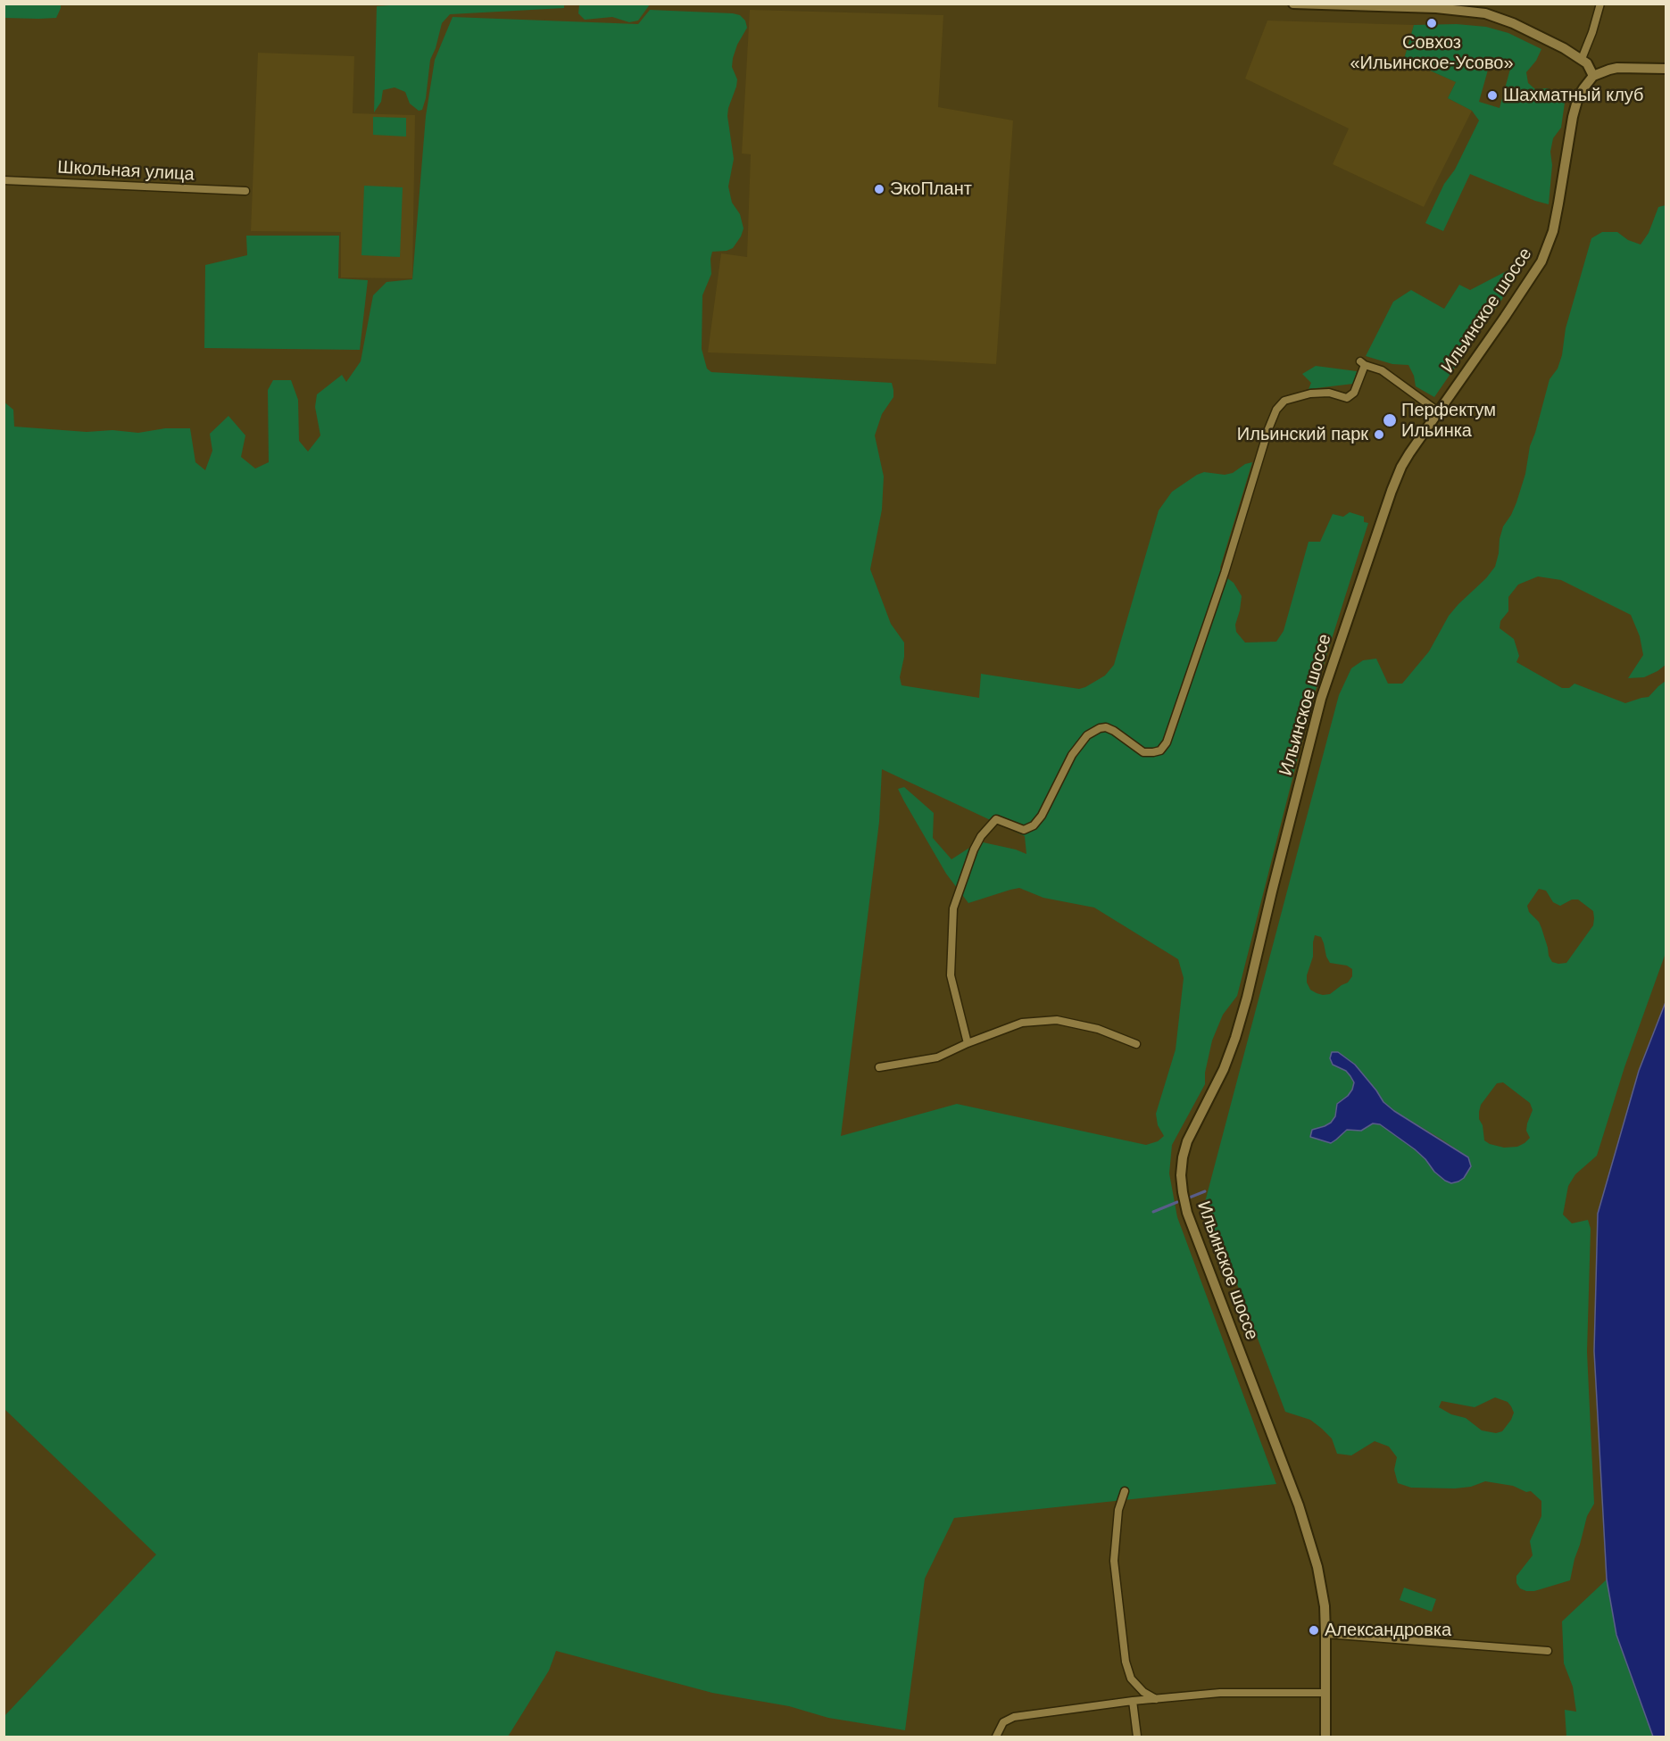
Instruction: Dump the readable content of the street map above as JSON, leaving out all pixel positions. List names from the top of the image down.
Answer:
{
  "streets": {
    "main road": ["Ильинское шоссе"],
    "street": ["Школьная улица"]
  },
  "places": [
    "Совхоз «Ильинское-Усово»",
    "Шахматный клуб",
    "ЭкоПлант",
    "Перфектум Ильинка",
    "Ильинский парк",
    "Александровка"
  ]
}
